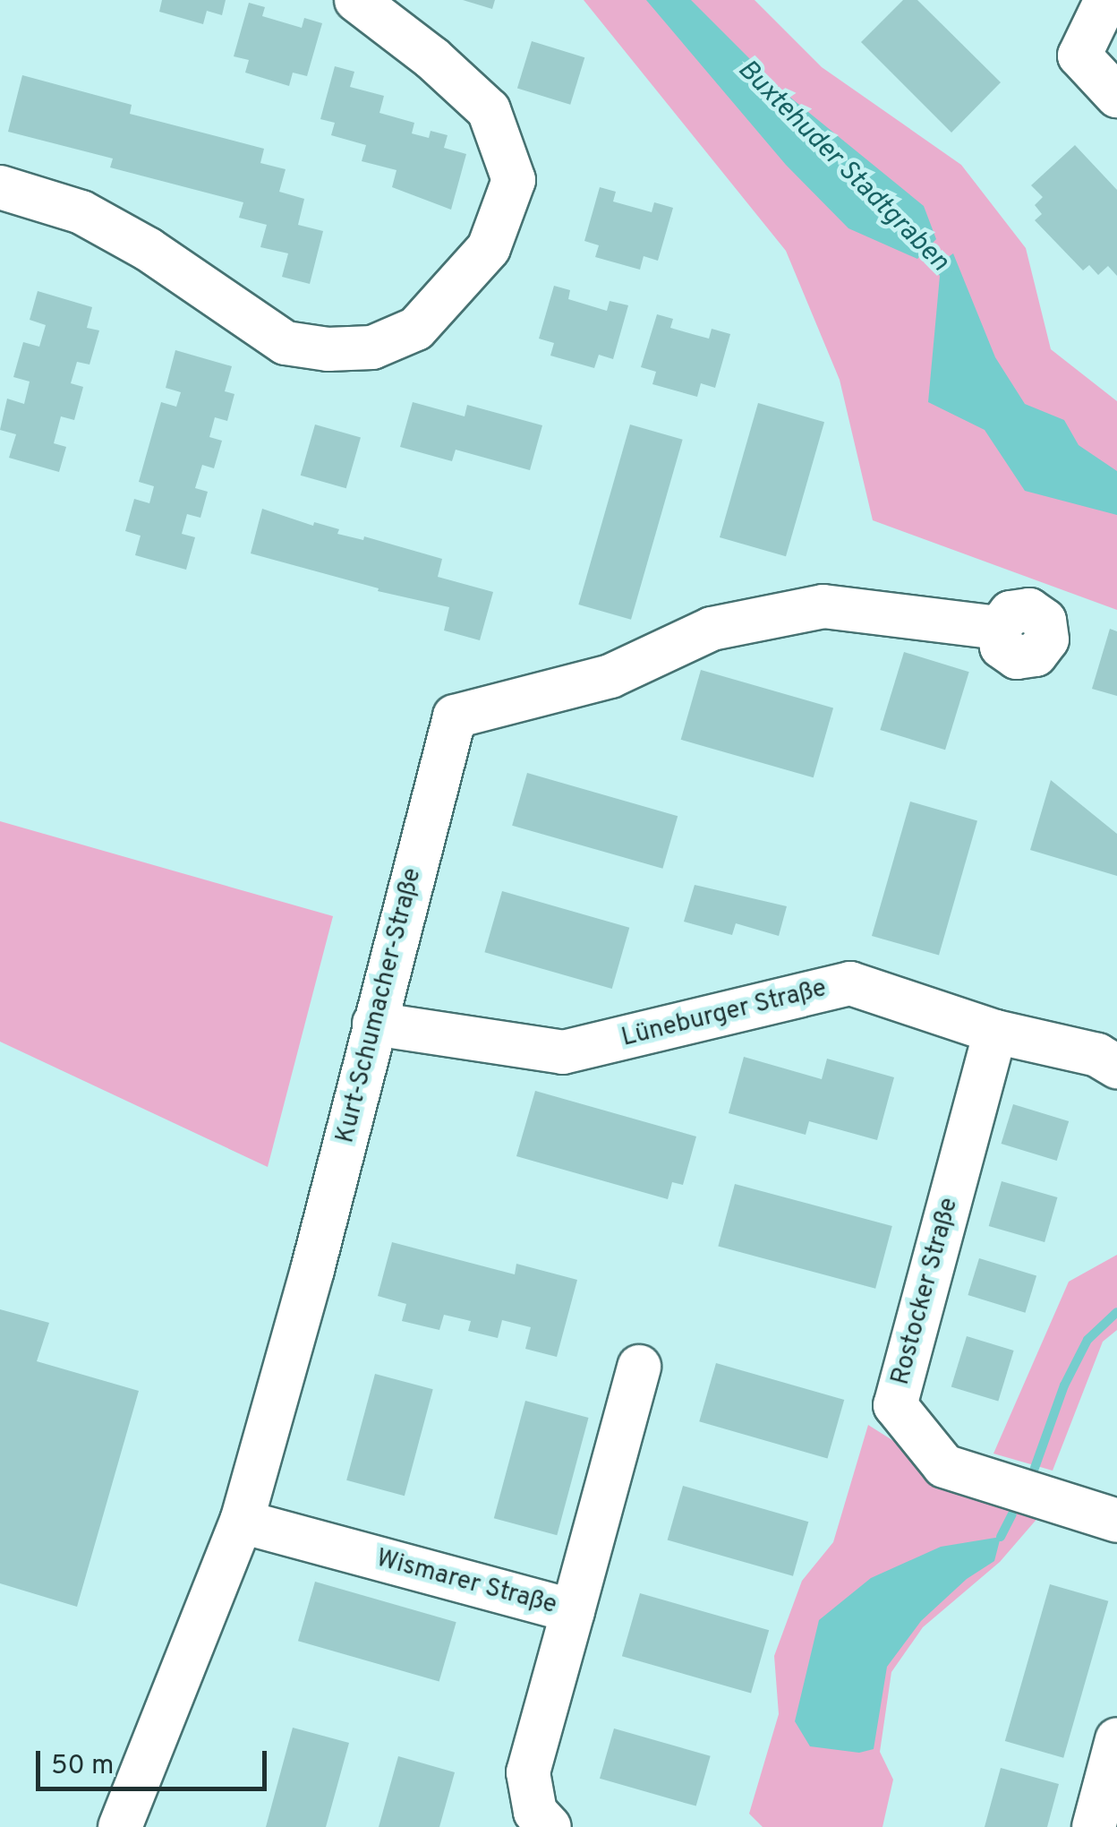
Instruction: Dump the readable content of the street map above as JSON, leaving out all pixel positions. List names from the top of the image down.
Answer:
{
  "streets": {
    "street": [
      "Kurt-Schumacher-Straße",
      "Lüneburger Straße",
      "Rostocker Straße",
      "Wismarer Straße"
    ]
  },
  "crossings": [
    ["Kurt-Schumacher-Straße", "Lüneburger Straße"],
    ["Kurt-Schumacher-Straße", "Wismarer Straße"],
    ["Lüneburger Straße", "Rostocker Straße"]
  ],
  "water": ["Buxtehuder Stadtgraben"],
  "scale_bar": "50 m"
}
